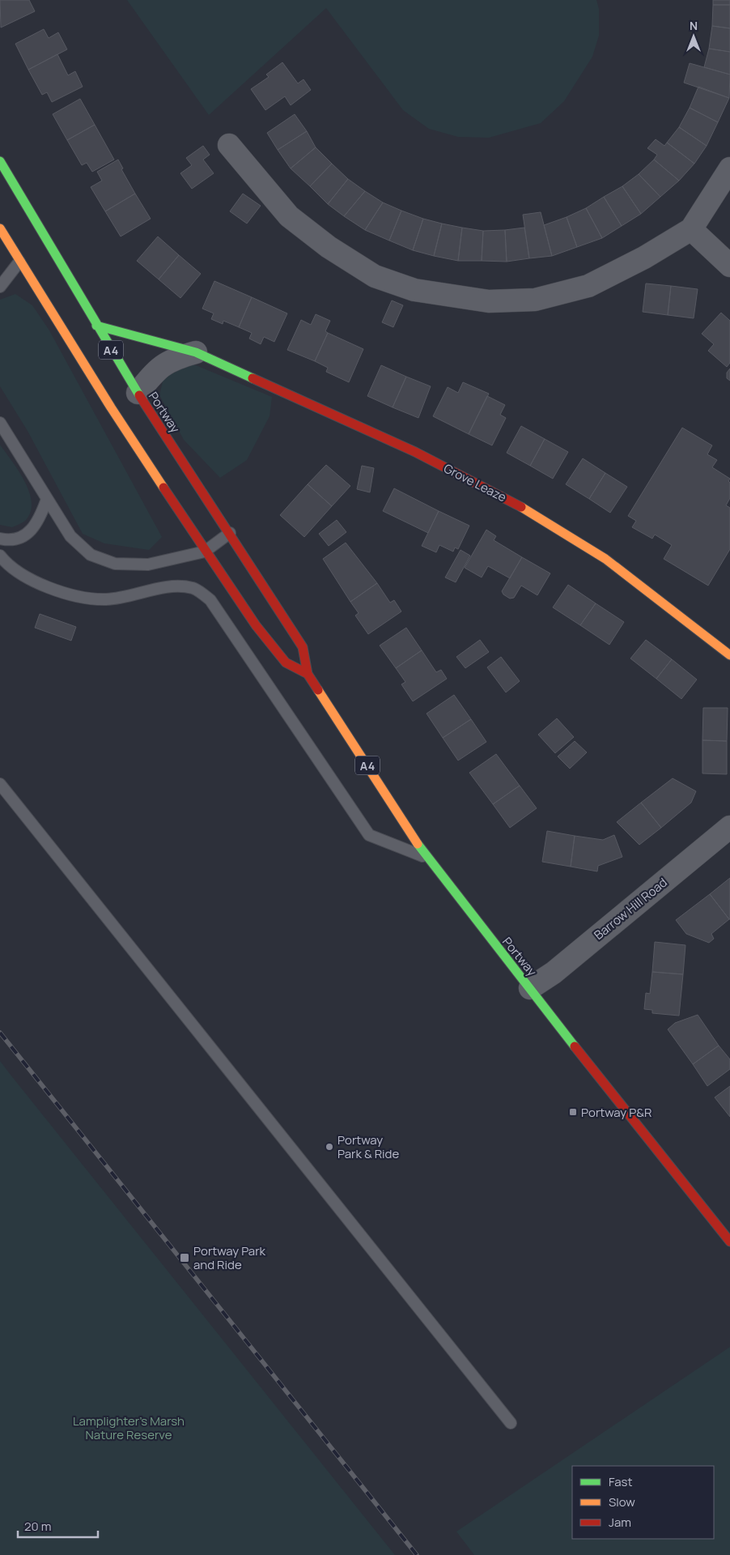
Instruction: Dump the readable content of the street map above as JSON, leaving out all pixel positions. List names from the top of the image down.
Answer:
{
  "streets": {
    "main road": ["A4", "Portway", "Grove Leaze"],
    "street": ["Barrow Hill Road"]
  },
  "crossings": [
    ["Portway", "Grove Leaze"],
    ["Portway", "Barrow Hill Road"]
  ],
  "parks": ["Lamplighter's Marsh Nature Reserve"],
  "places": {
    "transit": ["Portway P&R", "Portway Park and Ride"],
    "other": ["Portway Park & Ride"]
  },
  "legend": ["Fast", "Slow", "Jam"],
  "scale_bar": "20 m",
  "north": "top"
}
